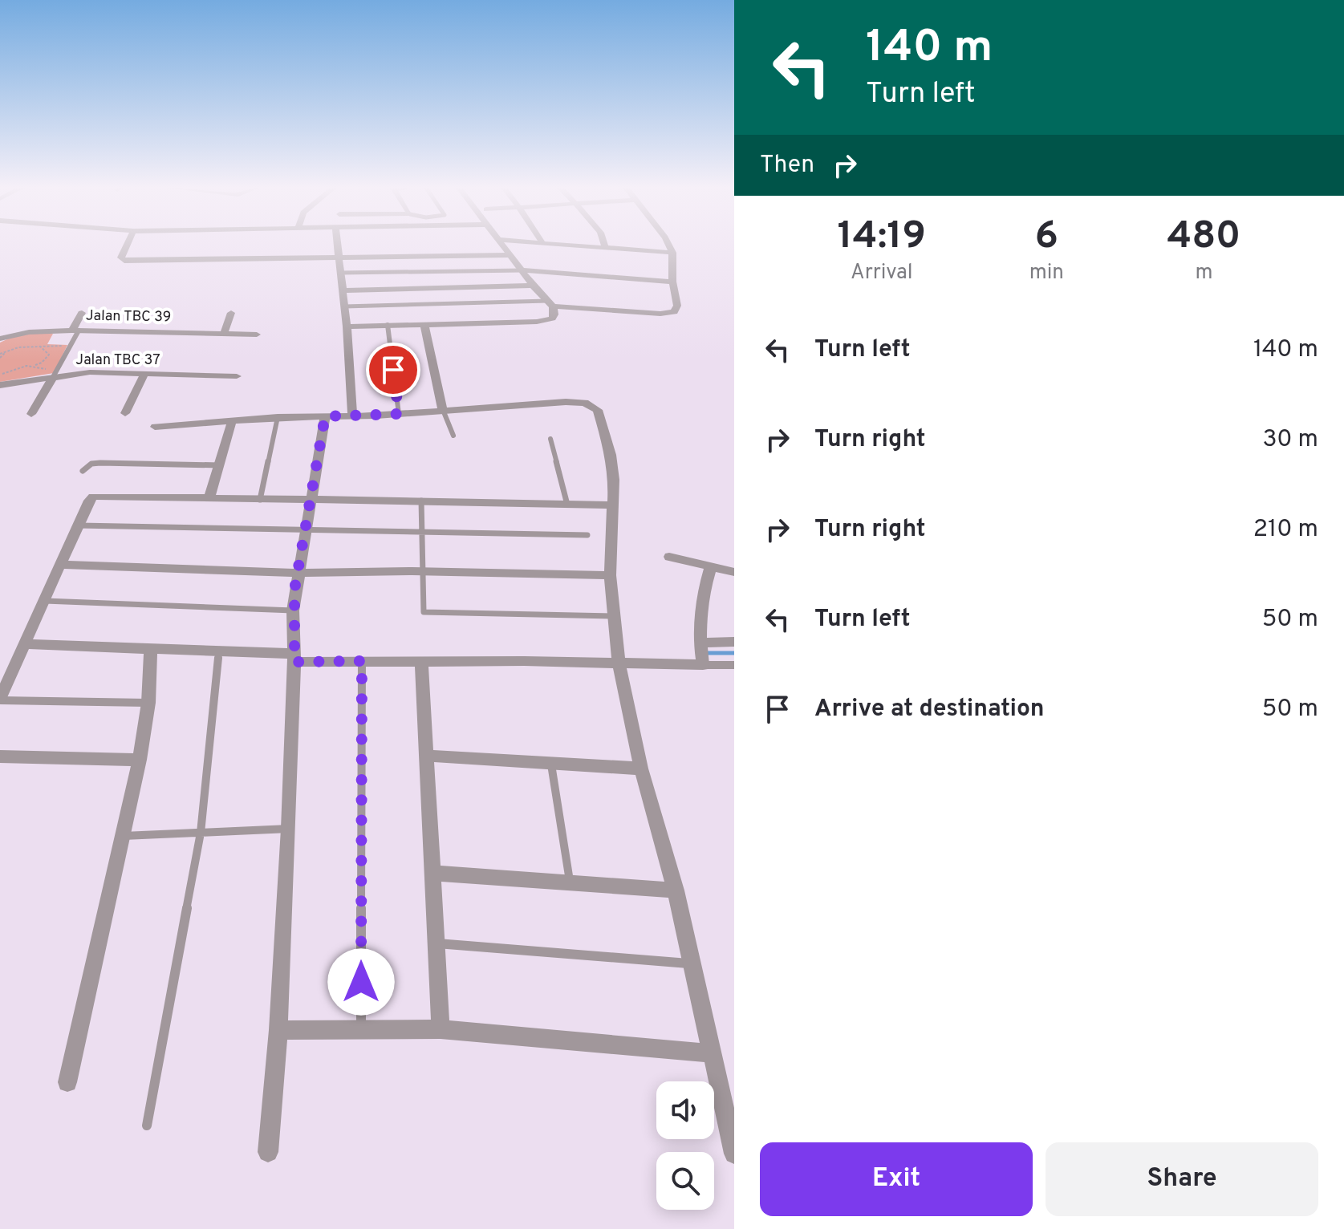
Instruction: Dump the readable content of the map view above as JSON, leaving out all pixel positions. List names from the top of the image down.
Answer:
{
  "streets": {
    "street": ["Jalan TBC 39", "Jalan TBC 37"]
  },
  "page": {
    "turn": ["140 m", "Turn left"],
    "then": "Then",
    "eta": [
      "14:19",
      "Arrival",
      "6",
      "min",
      "480",
      "m"
    ],
    "list": [
      {
        "name": "Turn left",
        "value": "140 m"
      },
      {
        "name": "Turn right",
        "value": "30 m"
      },
      {
        "name": "Turn right",
        "value": "210 m"
      },
      {
        "name": "Turn left",
        "value": "50 m"
      },
      {
        "name": "Arrive at destination",
        "value": "50 m"
      }
    ],
    "buttons": ["Exit", "Share"]
  }
}
